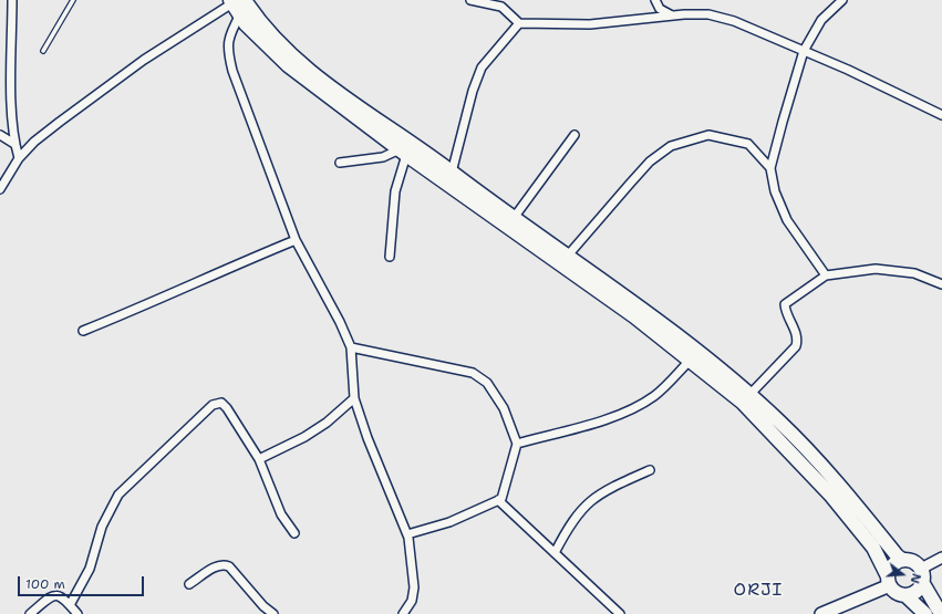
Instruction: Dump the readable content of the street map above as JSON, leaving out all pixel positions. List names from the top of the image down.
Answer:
{
  "districts": ["ORJI"],
  "scale_bar": "100 m",
  "north": "right"
}
